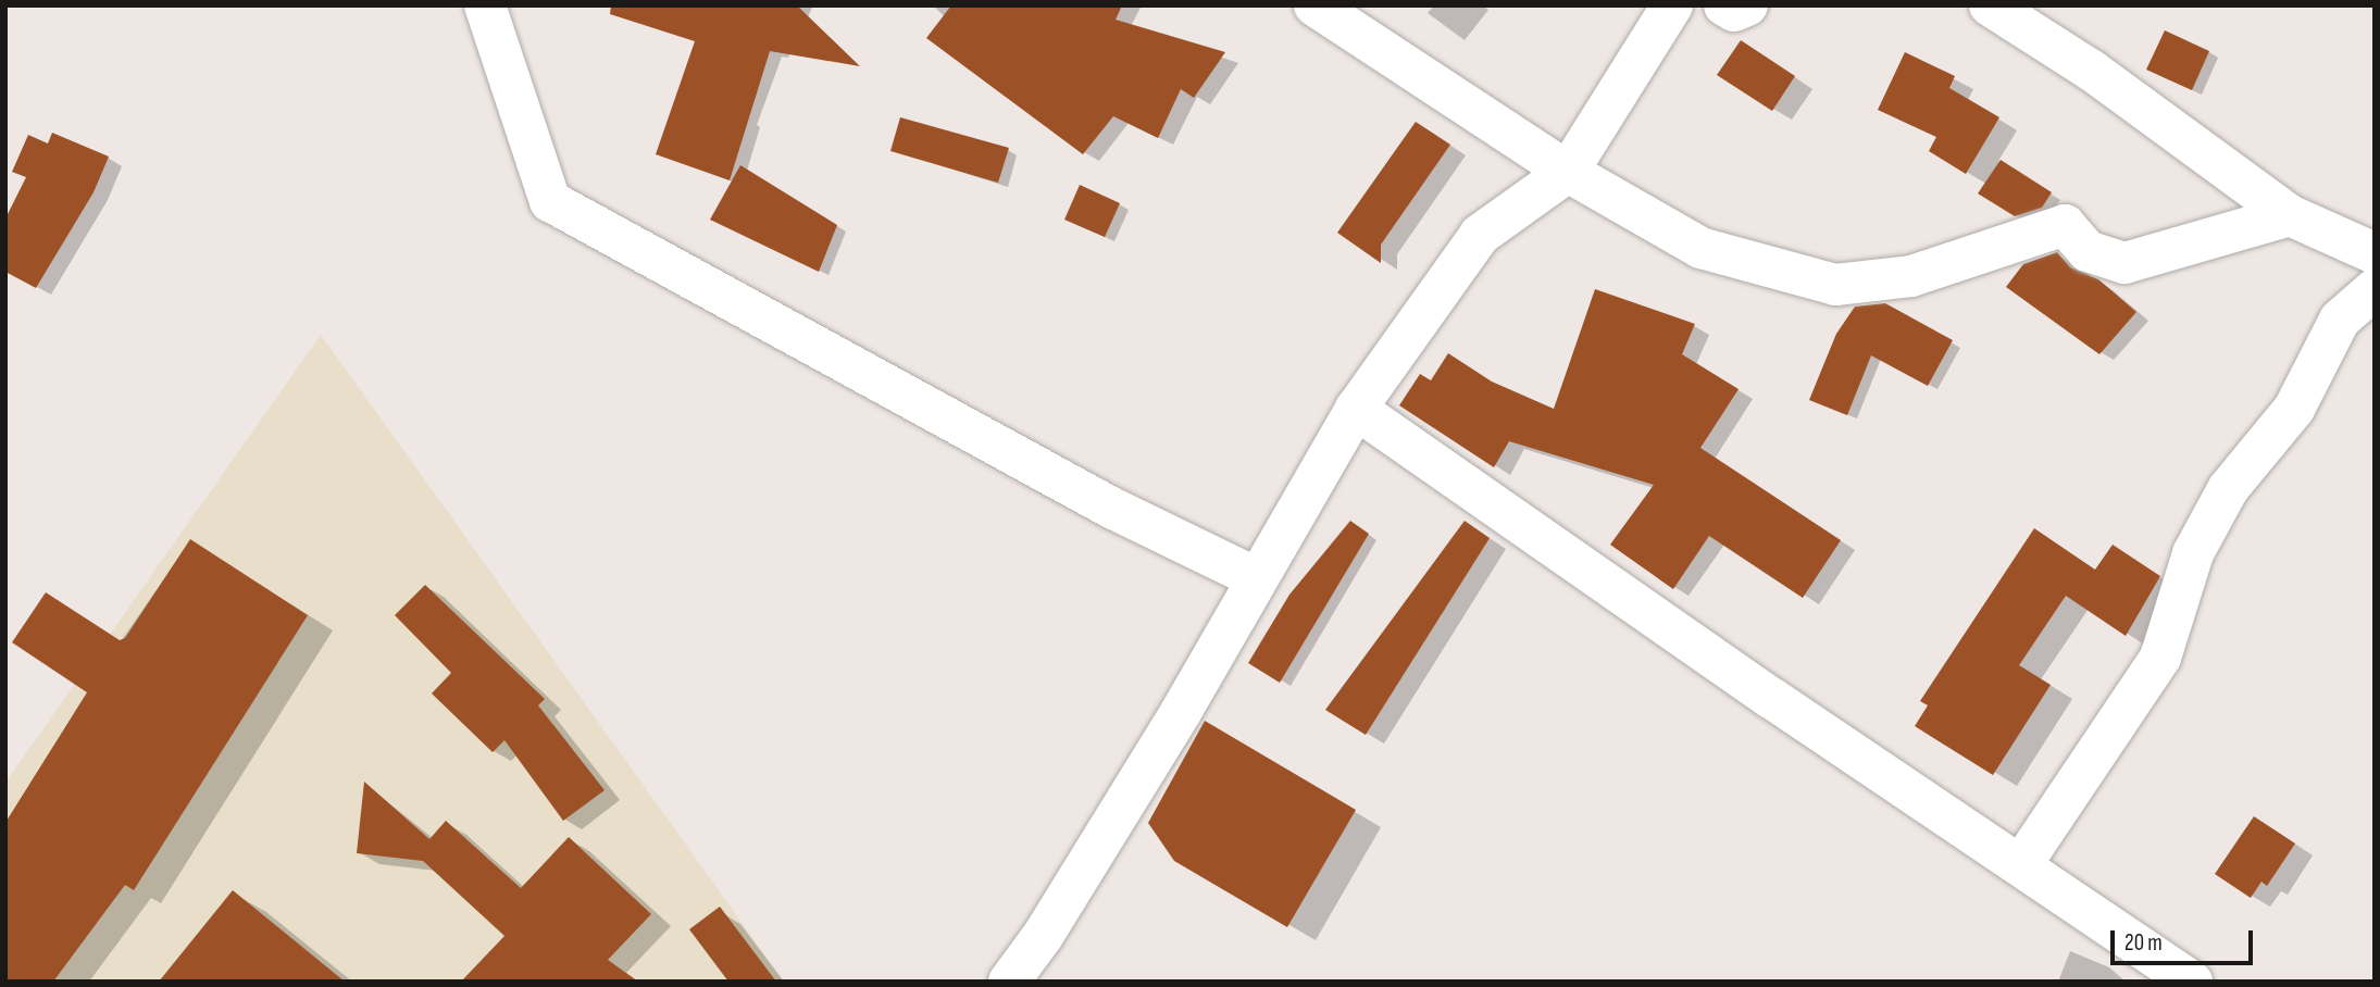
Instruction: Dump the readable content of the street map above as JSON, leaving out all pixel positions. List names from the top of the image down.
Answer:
{
  "scale_bar": "20 m"
}
